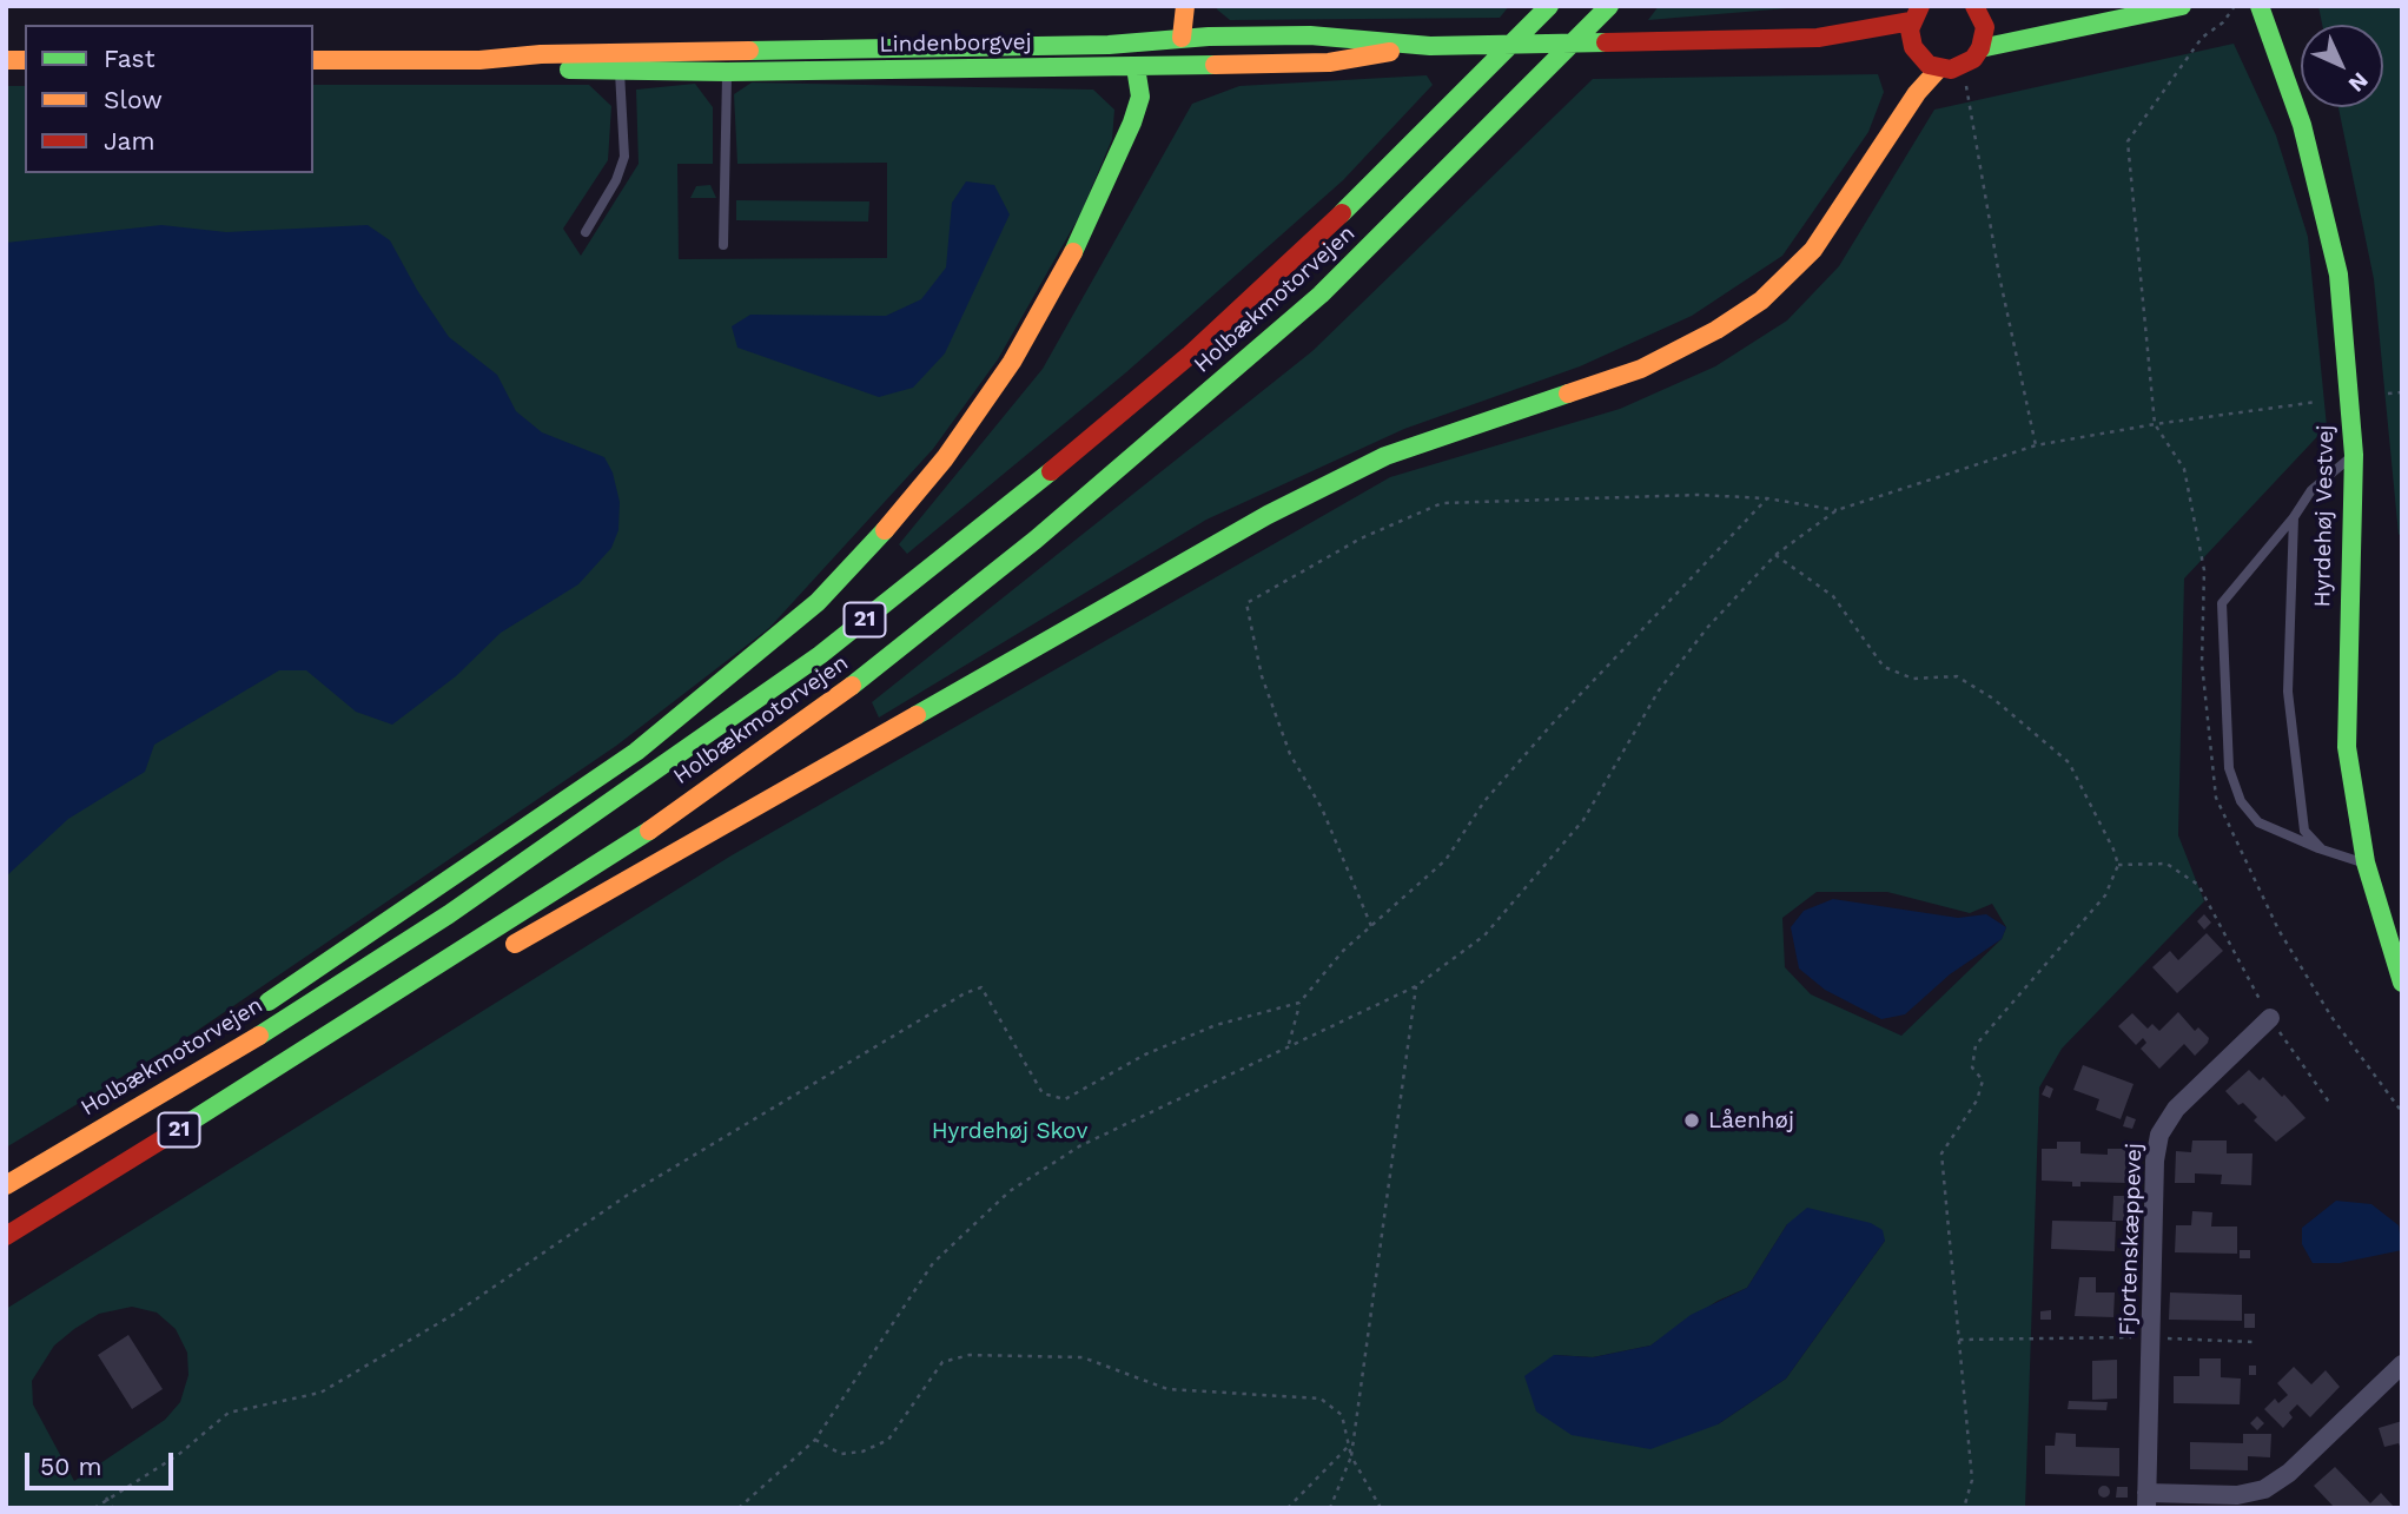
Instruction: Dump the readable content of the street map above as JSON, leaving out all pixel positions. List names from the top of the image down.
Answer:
{
  "streets": {
    "main road": [
      "Lindenborgvej",
      "Holbækmotorvejen",
      "Hyrdehøj Vestvej",
      "21"
    ],
    "street": ["Fjortenskæppevej"]
  },
  "parks": ["Hyrdehøj Skov"],
  "places": ["Låenhøj"],
  "legend": ["Fast", "Slow", "Jam"],
  "scale_bar": "50 m",
  "north": "bottom right"
}
